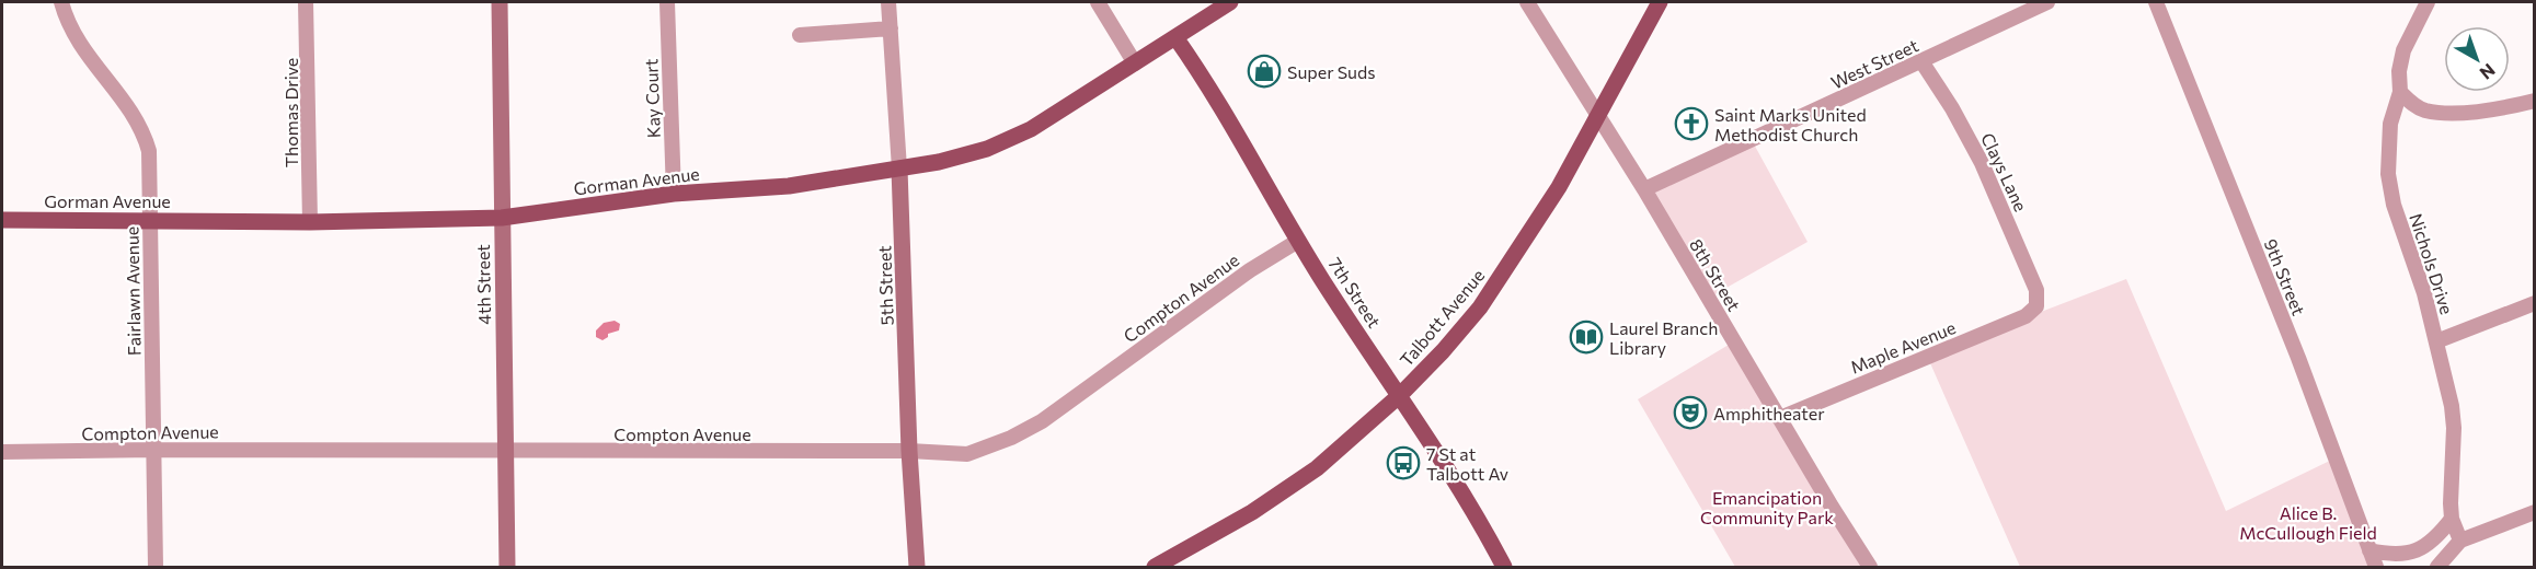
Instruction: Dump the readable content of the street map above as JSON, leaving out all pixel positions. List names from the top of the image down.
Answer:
{
  "streets": {
    "main road": ["Gorman Avenue", "7th Street", "Talbott Avenue"],
    "street": [
      "West Street",
      "Kay Court",
      "Thomas Drive",
      "Clays Lane",
      "Nichols Drive",
      "8th Street",
      "9th Street",
      "4th Street",
      "5th Street",
      "Fairlawn Avenue",
      "Compton Avenue",
      "Maple Avenue"
    ]
  },
  "crossings": [
    ["West Street", "Clays Lane"],
    ["West Street", "8th Street"],
    ["Kay Court", "Gorman Avenue"],
    ["Thomas Drive", "Gorman Avenue"],
    ["Clays Lane", "Maple Avenue"],
    ["Gorman Avenue", "4th Street"],
    ["Gorman Avenue", "5th Street"],
    ["Gorman Avenue", "Fairlawn Avenue"],
    ["Gorman Avenue", "7th Street"],
    ["8th Street", "Talbott Avenue"],
    ["8th Street", "Maple Avenue"],
    ["4th Street", "Compton Avenue"],
    ["5th Street", "Compton Avenue"],
    ["Fairlawn Avenue", "Compton Avenue"],
    ["7th Street", "Compton Avenue"],
    ["7th Street", "Talbott Avenue"]
  ],
  "parks": ["Emancipation Community Park", "Alice B. McCullough Field"],
  "places": {
    "shop": ["Super Suds"],
    "church": ["Saint Marks United Methodist Church"],
    "library": ["Laurel Branch Library"],
    "theatre": ["Amphitheater"],
    "bus stop": ["7 St at Talbott Av"]
  },
  "north": "bottom right"
}
